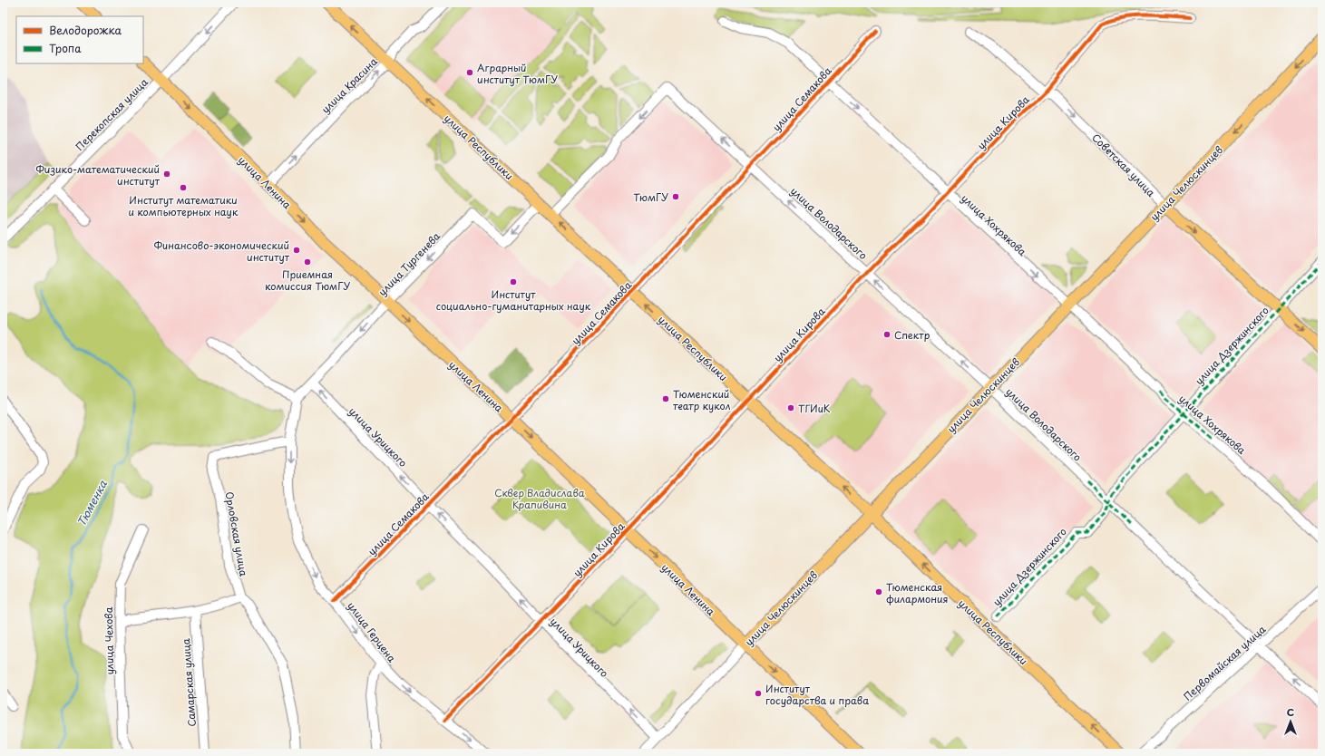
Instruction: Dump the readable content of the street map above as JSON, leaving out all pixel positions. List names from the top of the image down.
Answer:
{
  "streets": {
    "main road": [
      "улица Республики",
      "Советская улица",
      "улица Ленина",
      "улица Челюскинцев"
    ],
    "street": [
      "улица Красина",
      "улица Семакова",
      "Перекопская улица",
      "улица Кирова",
      "улица Володарского",
      "улица Хохрякова",
      "улица Тургенева",
      "улица Дзержинского",
      "улица Урицкого",
      "Орловская улица",
      "улица Герцена",
      "улица Чехова",
      "Первомайская улица",
      "Самарская улица"
    ]
  },
  "crossings": [
    ["улица Красина", "улица Республики"],
    ["улица Красина", "улица Ленина"],
    ["улица Семакова", "улица Республики"],
    ["улица Семакова", "улица Ленина"],
    ["улица Семакова", "улица Володарского"],
    ["улица Семакова", "улица Хохрякова"],
    ["улица Семакова", "улица Урицкого"],
    ["улица Семакова", "улица Герцена"],
    ["Перекопская улица", "улица Ленина"],
    ["улица Кирова", "улица Республики"],
    ["улица Кирова", "Советская улица"],
    ["улица Кирова", "улица Ленина"],
    ["улица Кирова", "улица Володарского"],
    ["улица Кирова", "улица Хохрякова"],
    ["улица Кирова", "улица Урицкого"],
    ["улица Кирова", "улица Герцена"],
    ["улица Республики", "улица Челюскинцев"],
    ["улица Республики", "улица Володарского"],
    ["улица Республики", "улица Тургенева"],
    ["Советская улица", "улица Челюскинцев"],
    ["Советская улица", "улица Дзержинского"],
    ["улица Ленина", "улица Челюскинцев"],
    ["улица Ленина", "улица Тургенева"],
    ["улица Челюскинцев", "улица Володарского"],
    ["улица Челюскинцев", "улица Хохрякова"],
    ["улица Челюскинцев", "улица Урицкого"],
    ["улица Володарского", "улица Дзержинского"],
    ["улица Володарского", "Первомайская улица"],
    ["улица Хохрякова", "улица Дзержинского"],
    ["улица Тургенева", "улица Урицкого"],
    ["улица Тургенева", "улица Герцена"],
    ["Орловская улица", "улица Герцена"]
  ],
  "one_way": [
    "улица Красина",
    "улица Республики",
    "Советская улица",
    "улица Ленина",
    "улица Хохрякова",
    "улица Тургенева",
    "улица Урицкого",
    "улица Герцена"
  ],
  "water": ["Тюменка"],
  "parks": ["Сквер Владислава Крапивина"],
  "places": [
    "Аграрный институт ТюмГУ",
    "Физико-математический институт",
    "Институт математики и компьютерных наук",
    "ТюмГУ",
    "Финансово-экономический институт",
    "Приемная комиссия ТюмГУ",
    "Институт социально-гуманитарных наук",
    "Спектр",
    "Тюменский театр кукол",
    "ТГИиК",
    "Тюменская филармония",
    "Институт государства и права"
  ],
  "legend": ["Велодорожка", "Тропа"],
  "north": "top"
}
